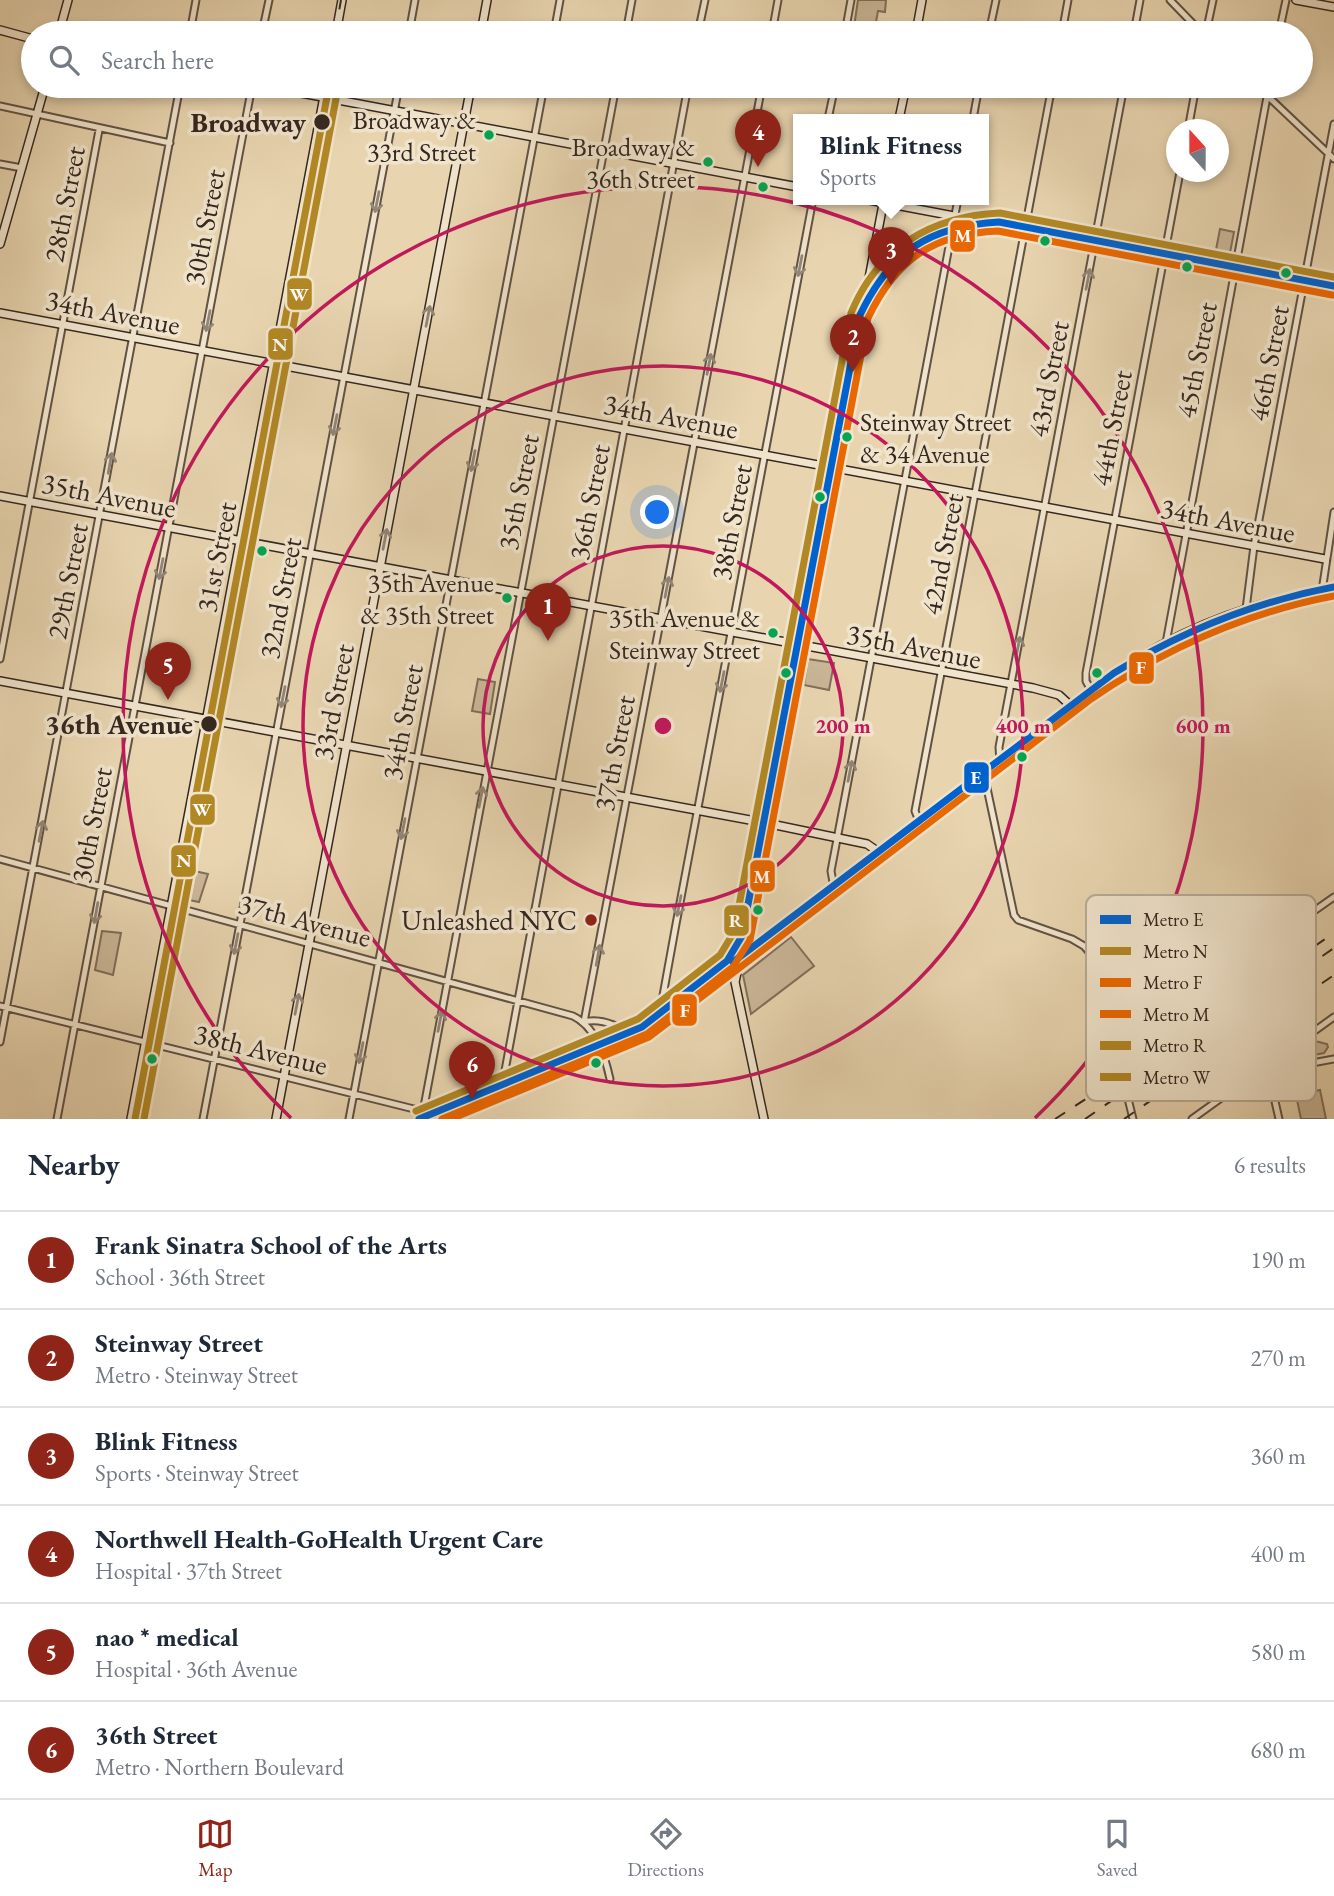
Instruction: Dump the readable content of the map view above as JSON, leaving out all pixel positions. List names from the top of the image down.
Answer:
{
  "streets": {
    "street": [
      "28th Street",
      "30th Street",
      "34th Avenue",
      "45th Street",
      "46th Street",
      "43rd Street",
      "44th Street",
      "35th Street",
      "35th Avenue",
      "36th Street",
      "38th Street",
      "42nd Street",
      "31st Street",
      "29th Street",
      "32nd Street",
      "33rd Street",
      "34th Street",
      "37th Street",
      "37th Avenue",
      "38th Avenue"
    ]
  },
  "crossings": [
    ["28th Street", "34th Avenue"],
    ["28th Street", "35th Avenue"],
    ["30th Street", "34th Avenue"],
    ["30th Street", "35th Avenue"],
    ["30th Street", "37th Avenue"],
    ["30th Street", "38th Avenue"],
    ["34th Avenue", "45th Street"],
    ["34th Avenue", "46th Street"],
    ["34th Avenue", "43rd Street"],
    ["34th Avenue", "44th Street"],
    ["34th Avenue", "35th Street"],
    ["34th Avenue", "36th Street"],
    ["34th Avenue", "38th Street"],
    ["34th Avenue", "42nd Street"],
    ["34th Avenue", "31st Street"],
    ["34th Avenue", "29th Street"],
    ["34th Avenue", "32nd Street"],
    ["34th Avenue", "33rd Street"],
    ["34th Avenue", "34th Street"],
    ["34th Avenue", "37th Street"],
    ["43rd Street", "35th Avenue"],
    ["35th Street", "35th Avenue"],
    ["35th Street", "37th Avenue"],
    ["35th Street", "38th Avenue"],
    ["35th Avenue", "36th Street"],
    ["35th Avenue", "38th Street"],
    ["35th Avenue", "42nd Street"],
    ["35th Avenue", "31st Street"],
    ["35th Avenue", "29th Street"],
    ["35th Avenue", "32nd Street"],
    ["35th Avenue", "33rd Street"],
    ["35th Avenue", "34th Street"],
    ["35th Avenue", "37th Street"],
    ["36th Street", "37th Avenue"],
    ["31st Street", "37th Avenue"],
    ["31st Street", "38th Avenue"],
    ["29th Street", "37th Avenue"],
    ["29th Street", "38th Avenue"],
    ["32nd Street", "37th Avenue"],
    ["32nd Street", "38th Avenue"],
    ["33rd Street", "37th Avenue"],
    ["33rd Street", "38th Avenue"],
    ["34th Street", "37th Avenue"],
    ["34th Street", "38th Avenue"],
    ["37th Street", "37th Avenue"]
  ],
  "one_way": [
    "30th Street",
    "43rd Street",
    "38th Street",
    "29th Street",
    "32nd Street",
    "33rd Street",
    "34th Street",
    "37th Street"
  ],
  "places": [
    "Broadway",
    "Broadway & 33rd Street",
    "Broadway & 36th Street",
    "Steinway Street & 34 Avenue",
    "35th Avenue & 35th Street",
    "35th Avenue & Steinway Street",
    "36th Avenue",
    "Unleashed NYC"
  ],
  "lines": [
    "metro line N",
    "metro line W",
    "metro line R",
    "metro line E",
    "metro line M",
    "metro line F"
  ],
  "legend": [
    "Metro E",
    "Metro N",
    "Metro F",
    "Metro M",
    "Metro R",
    "Metro W"
  ],
  "north": "top",
  "page": {
    "search": "Search here",
    "pins": [
      "4",
      "3",
      "2",
      "1",
      "5",
      "6"
    ],
    "popup": ["Blink Fitness", "Sports"],
    "heading": ["Nearby", "6 results"],
    "list": [
      {
        "mark": "1",
        "name": "Frank Sinatra School of the Arts",
        "note": "School · 36th Street",
        "value": "190 m"
      },
      {
        "mark": "2",
        "name": "Steinway Street",
        "note": "Metro · Steinway Street",
        "value": "270 m"
      },
      {
        "mark": "3",
        "name": "Blink Fitness",
        "note": "Sports · Steinway Street",
        "value": "360 m"
      },
      {
        "mark": "4",
        "name": "Northwell Health-GoHealth Urgent Care",
        "note": "Hospital · 37th Street",
        "value": "400 m"
      },
      {
        "mark": "5",
        "name": "nao * medical",
        "note": "Hospital · 36th Avenue",
        "value": "580 m"
      },
      {
        "mark": "6",
        "name": "36th Street",
        "note": "Metro · Northern Boulevard",
        "value": "680 m"
      }
    ],
    "nav": ["Map", "Directions", "Saved"]
  },
  "rings": ["200 m", "400 m", "600 m"]
}
